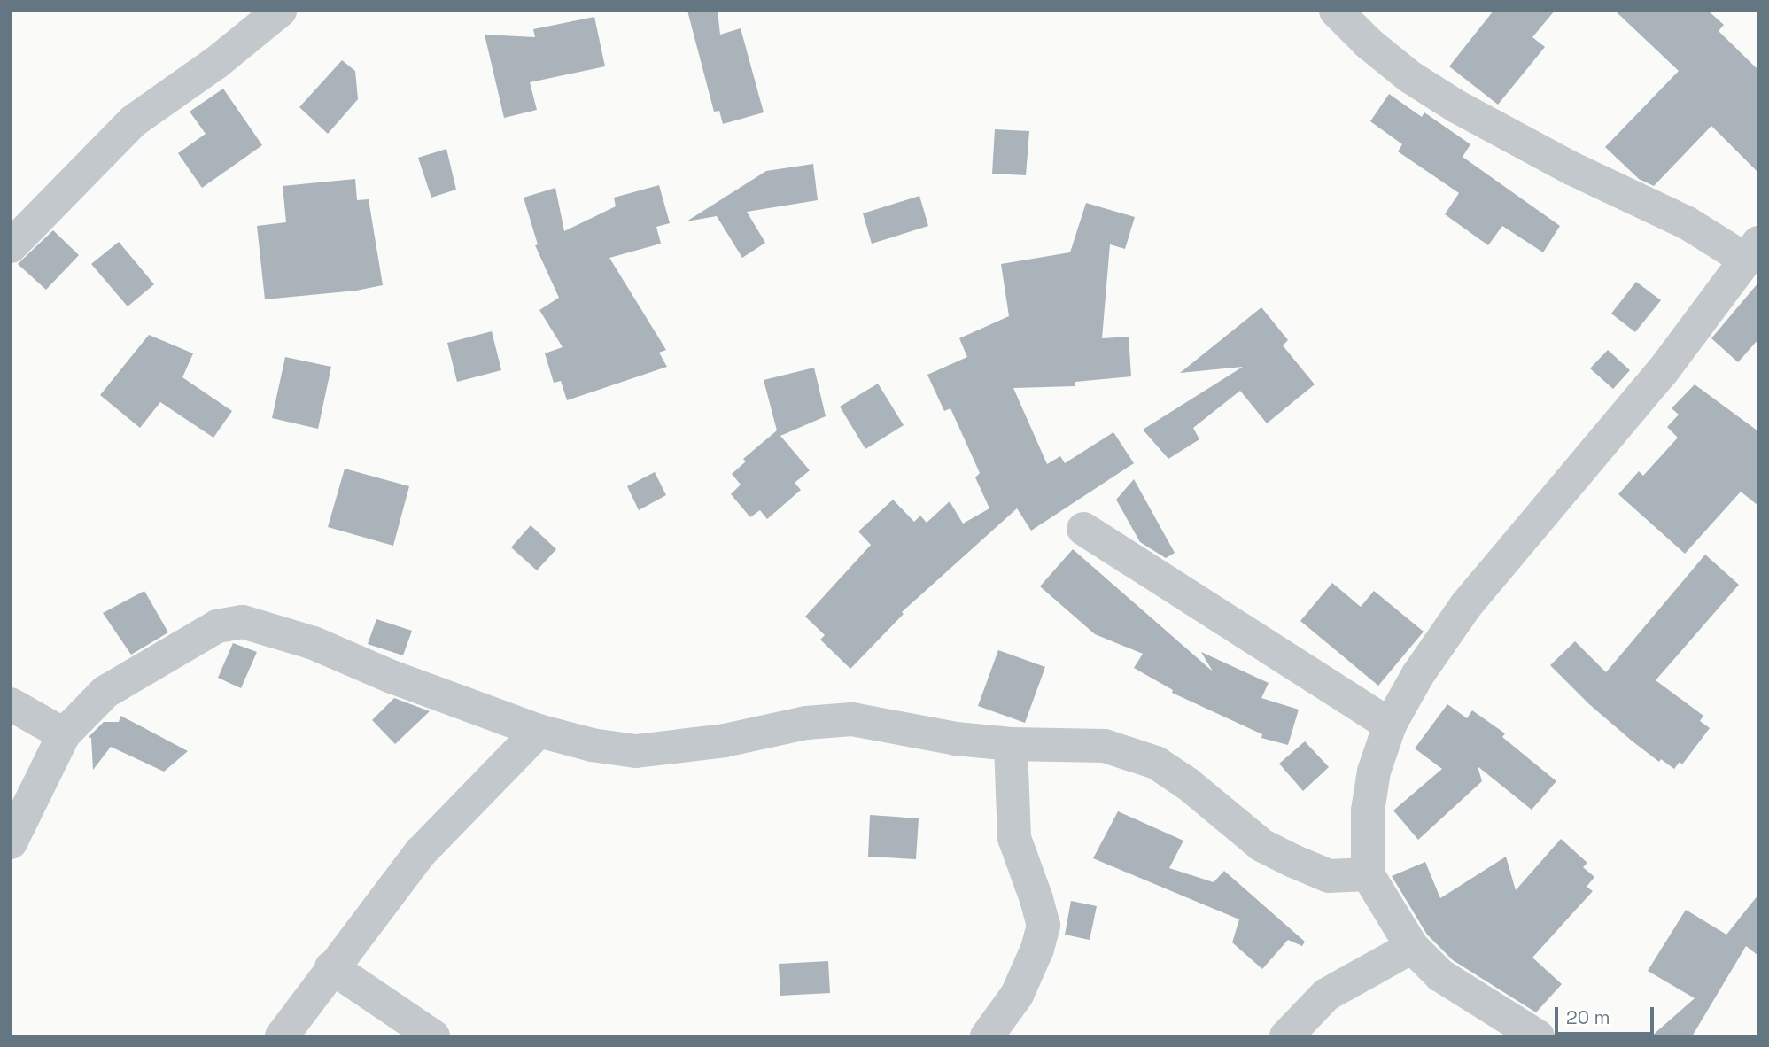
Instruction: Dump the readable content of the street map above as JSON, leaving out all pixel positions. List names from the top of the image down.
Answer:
{
  "scale_bar": "20 m"
}
